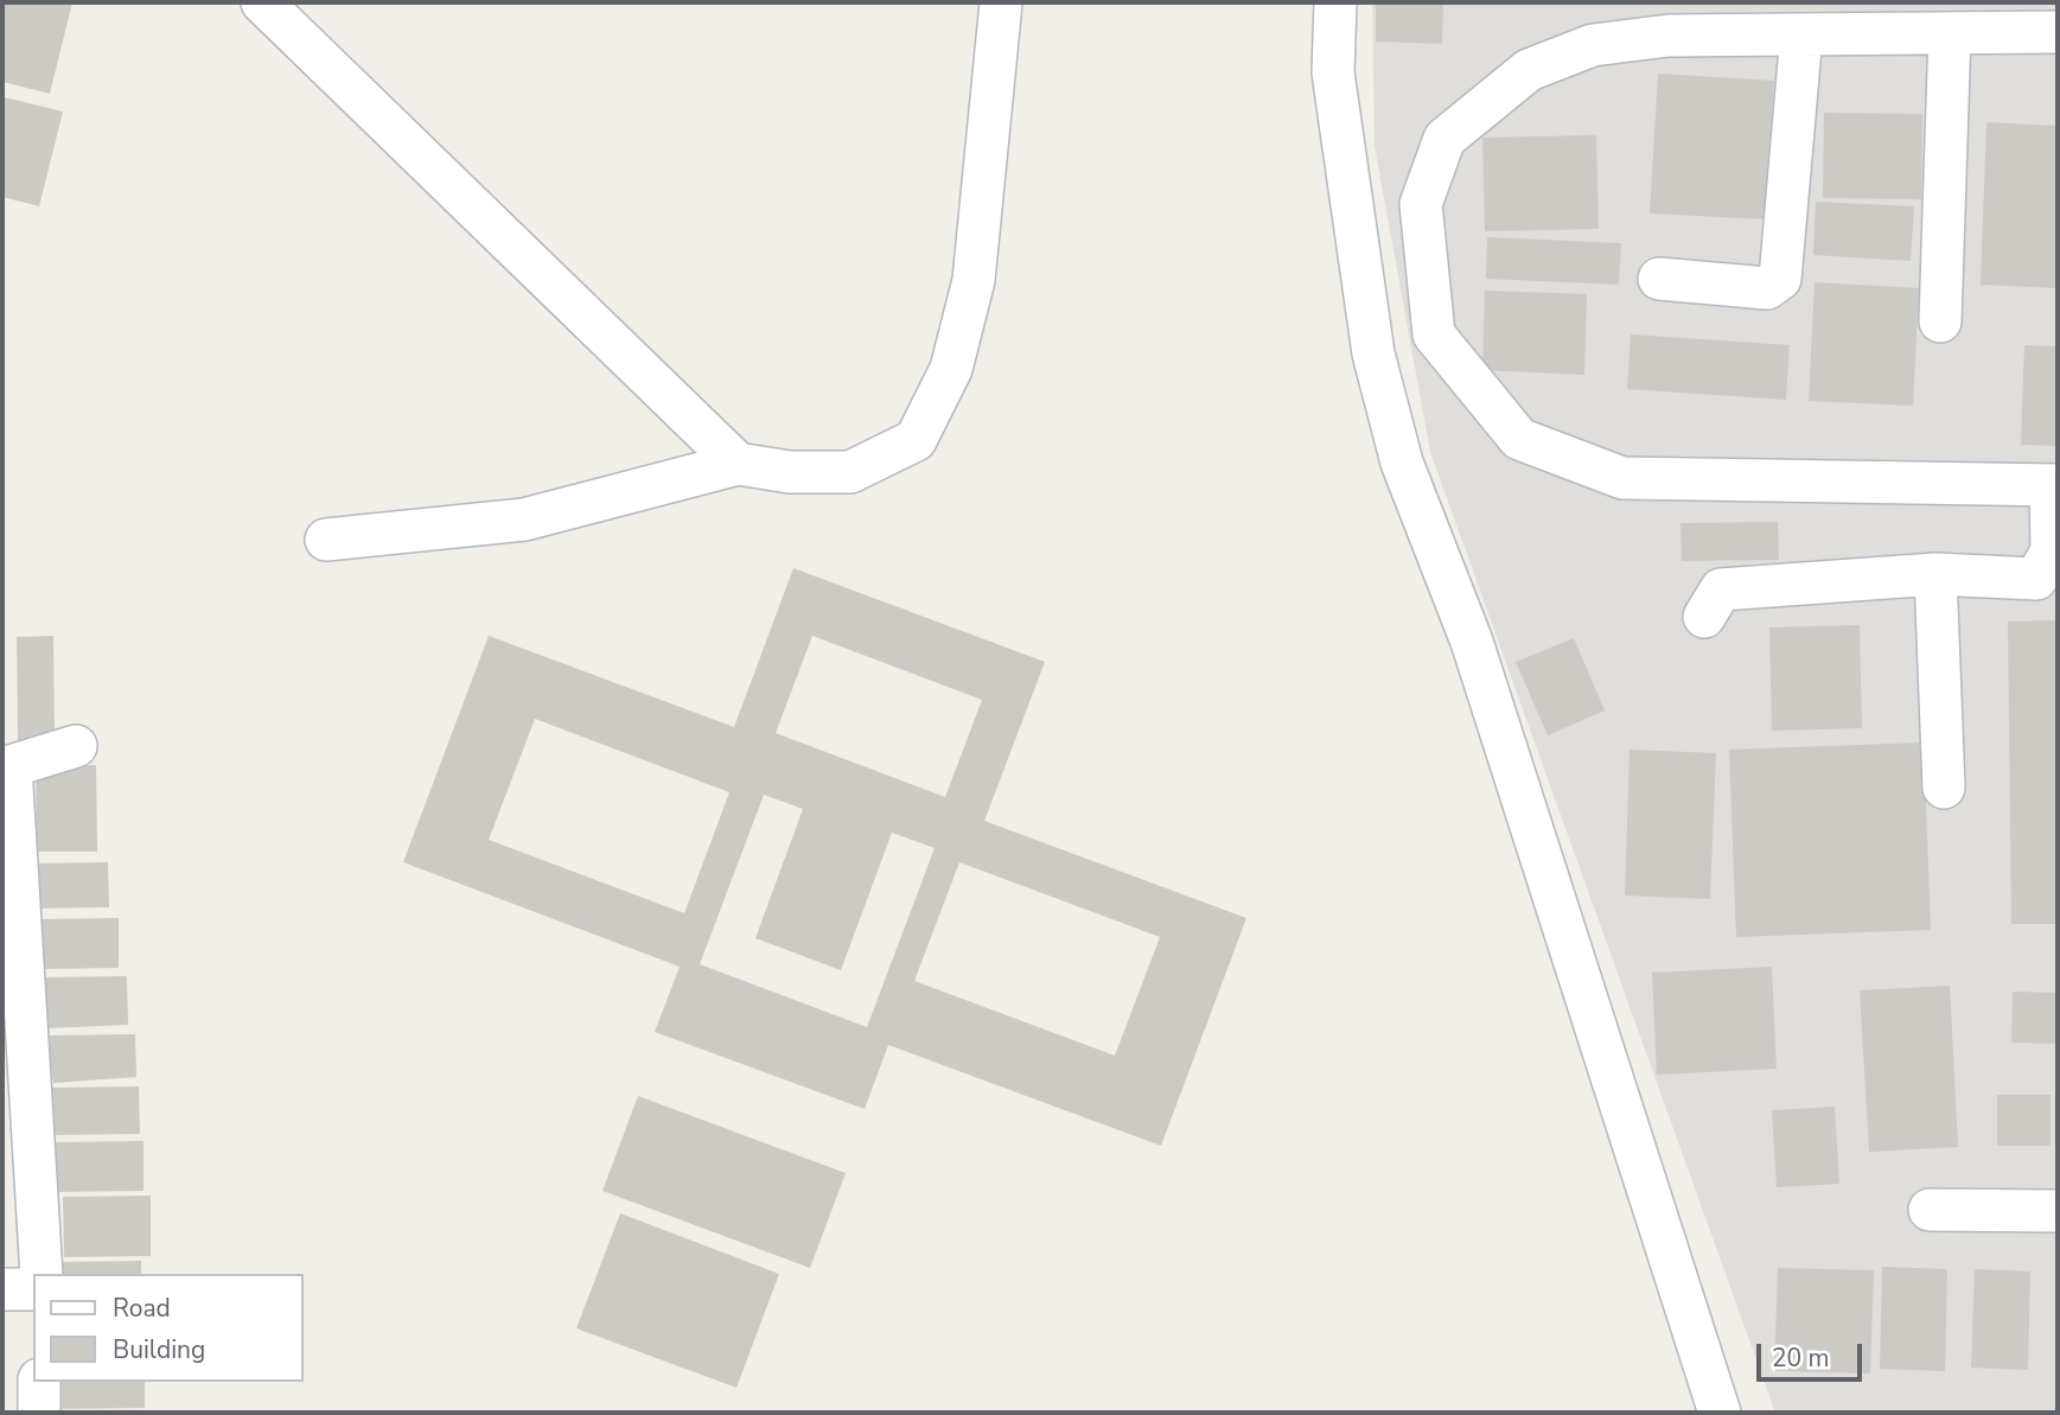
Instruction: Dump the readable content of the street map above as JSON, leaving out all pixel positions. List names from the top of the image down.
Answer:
{
  "legend": ["Road", "Building"],
  "scale_bar": "20 m"
}
